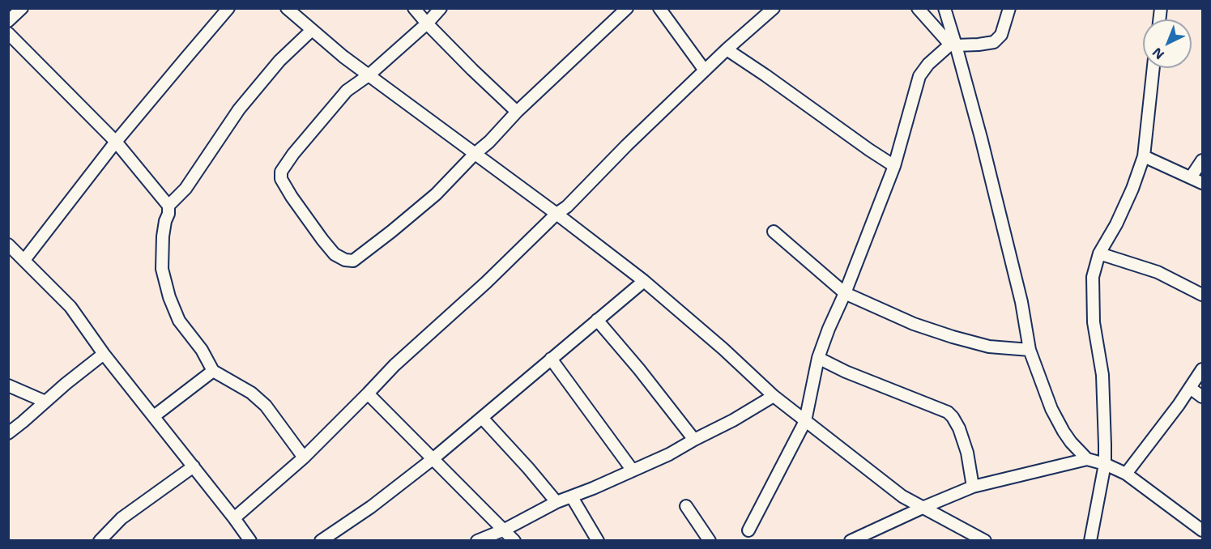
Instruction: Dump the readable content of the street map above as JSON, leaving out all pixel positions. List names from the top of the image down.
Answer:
{
  "north": "bottom left"
}
